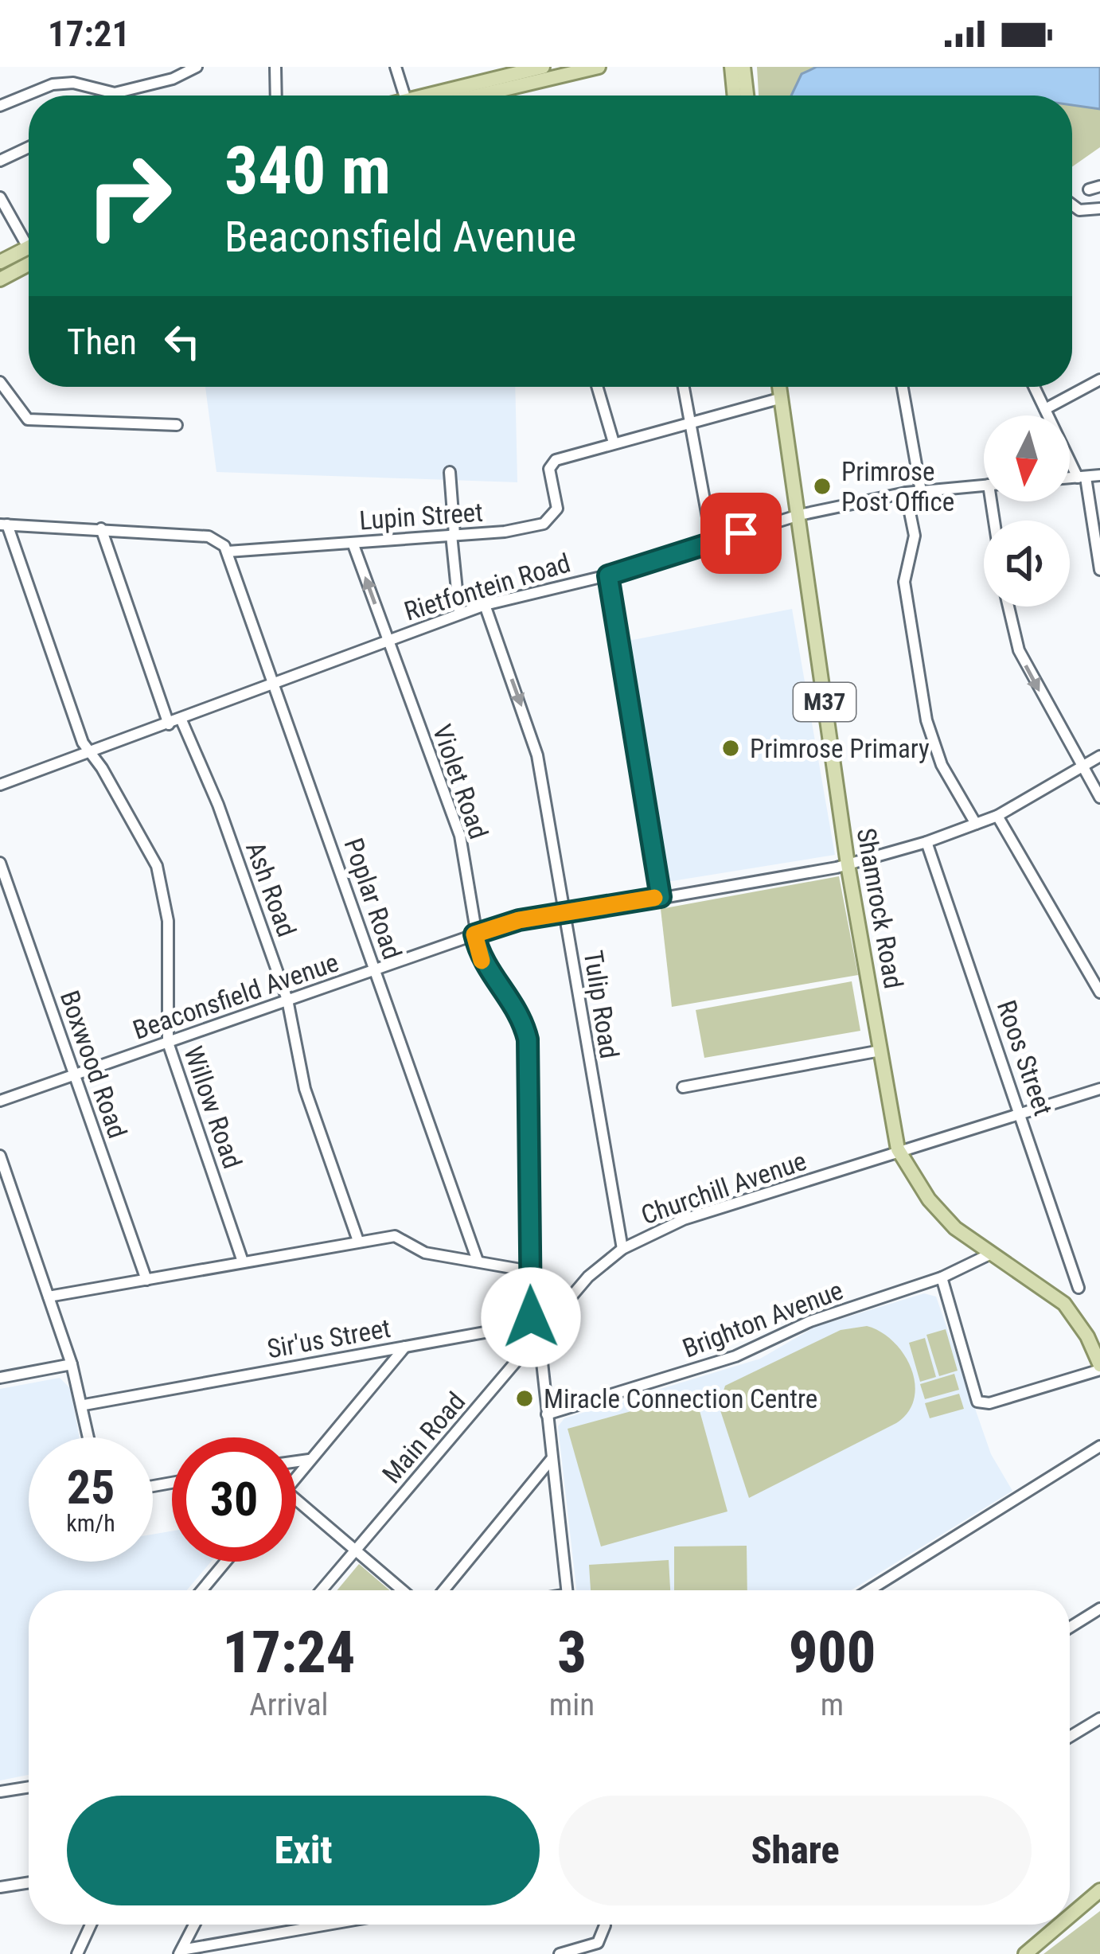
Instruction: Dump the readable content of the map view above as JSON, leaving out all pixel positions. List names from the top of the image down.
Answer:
{
  "streets": {
    "main road": ["M37", "Shamrock Road"],
    "street": [
      "Lupin Street",
      "Rietfontein Road",
      "Violet Road",
      "Ash Road",
      "Poplar Road",
      "Beaconsfield Avenue",
      "Tulip Road",
      "Roos Street",
      "Boxwood Road",
      "Willow Road",
      "Churchill Avenue",
      "Brighton Avenue",
      "Sir'us Street",
      "Main Road"
    ]
  },
  "crossings": [
    ["Lupin Street", "Violet Road"],
    ["Lupin Street", "Poplar Road"],
    ["Lupin Street", "Shamrock Road"],
    ["Lupin Street", "Willow Road"],
    ["Rietfontein Road", "Violet Road"],
    ["Rietfontein Road", "Ash Road"],
    ["Rietfontein Road", "Poplar Road"],
    ["Rietfontein Road", "Shamrock Road"],
    ["Rietfontein Road", "Tulip Road"],
    ["Rietfontein Road", "Willow Road"],
    ["Violet Road", "Beaconsfield Avenue"],
    ["Violet Road", "Sir'us Street"],
    ["Ash Road", "Beaconsfield Avenue"],
    ["Poplar Road", "Beaconsfield Avenue"],
    ["Shamrock Road", "Beaconsfield Avenue"],
    ["Shamrock Road", "Churchill Avenue"],
    ["Shamrock Road", "Brighton Avenue"],
    ["Beaconsfield Avenue", "Tulip Road"],
    ["Beaconsfield Avenue", "Roos Street"],
    ["Beaconsfield Avenue", "Boxwood Road"],
    ["Beaconsfield Avenue", "Willow Road"],
    ["Tulip Road", "Churchill Avenue"],
    ["Roos Street", "Churchill Avenue"],
    ["Churchill Avenue", "Main Road"]
  ],
  "one_way": ["Tulip Road"],
  "places": ["Primrose Post Office", "Primrose Primary", "Miracle Connection Centre"],
  "north": "bottom",
  "page": {
    "status": "17:21",
    "turn": ["340 m", "Beaconsfield Avenue"],
    "then": "Then",
    "speed": "25 km/h",
    "limit": "30",
    "eta": [
      "17:24",
      "Arrival",
      "3",
      "min",
      "900",
      "m"
    ],
    "buttons": ["Exit", "Share"]
  }
}
